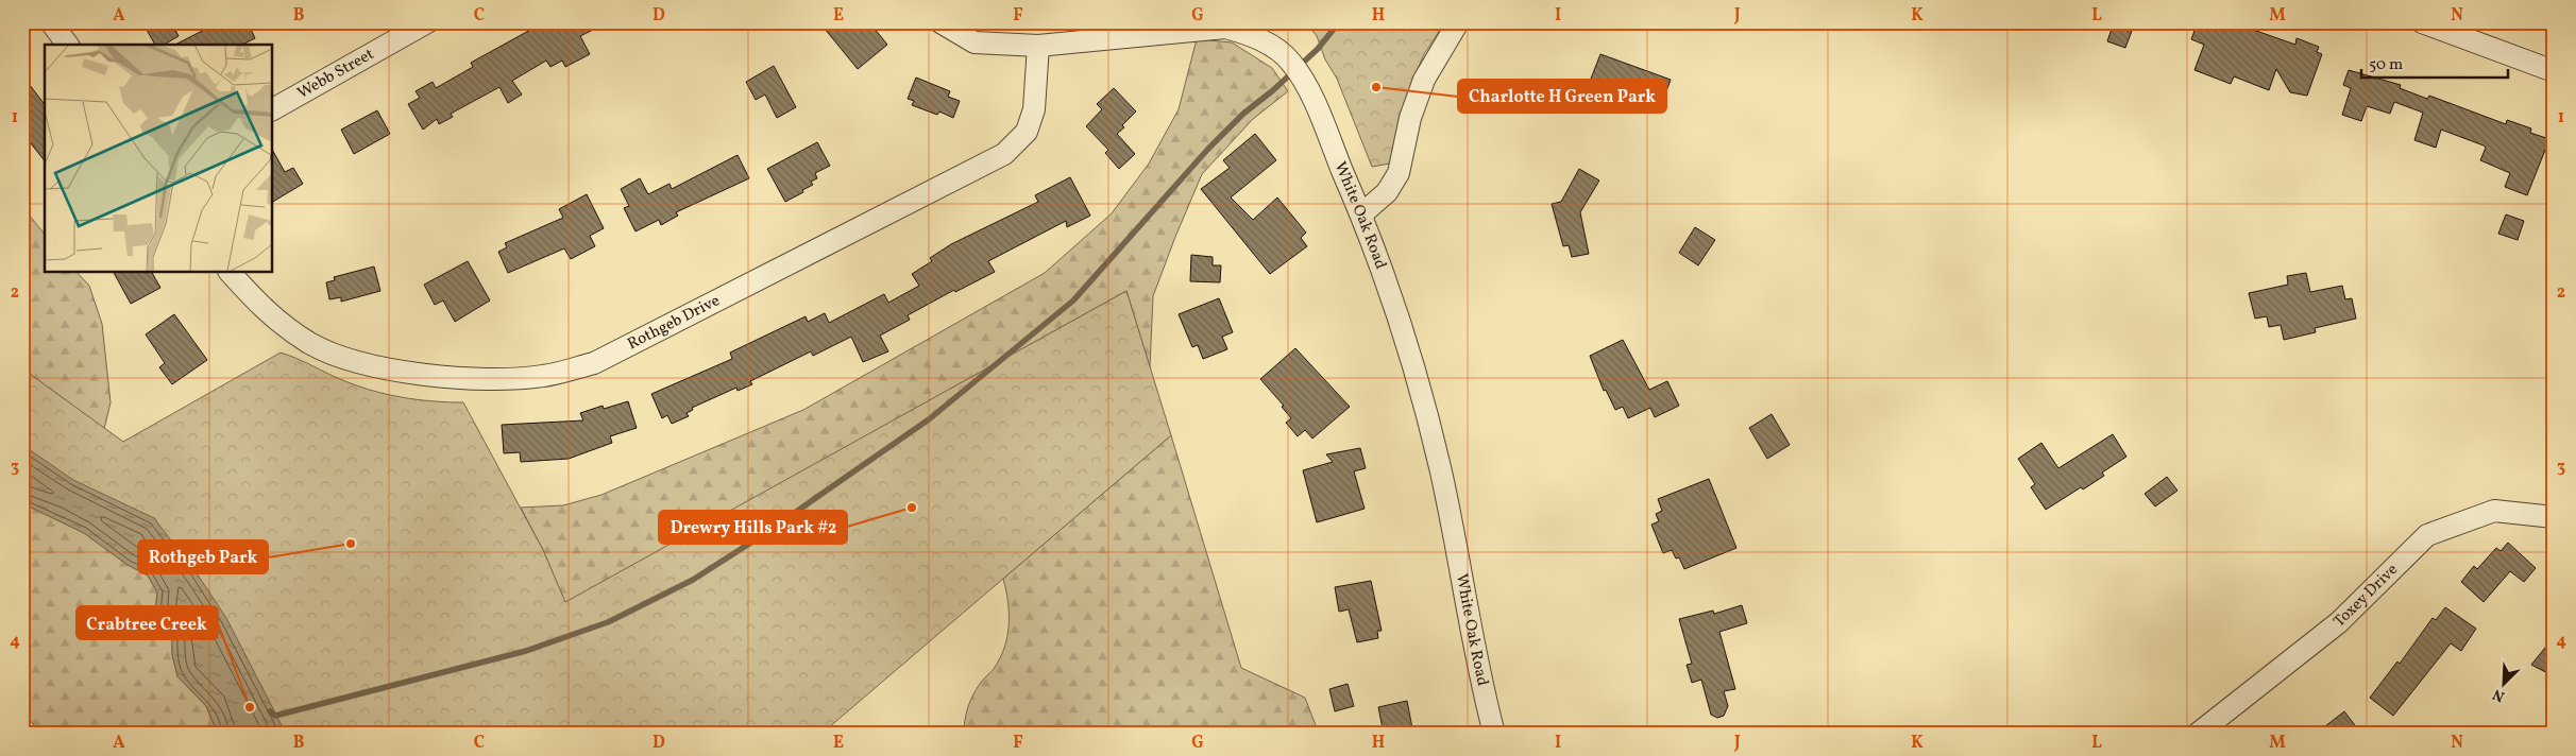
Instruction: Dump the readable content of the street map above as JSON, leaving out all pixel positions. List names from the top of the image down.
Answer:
{
  "streets": {
    "street": [
      "Webb Street",
      "White Oak Road",
      "Rothgeb Drive",
      "Toxey Drive"
    ]
  },
  "crossings": [
    ["White Oak Road", "Rothgeb Drive"]
  ],
  "places": [
    "Charlotte H Green Park",
    "Drewry Hills Park #2",
    "Rothgeb Park",
    "Crabtree Creek"
  ],
  "scale_bar": "50 m",
  "north": "bottom left",
  "grid": {
    "columns": [
      "A",
      "B",
      "C",
      "D",
      "E",
      "F",
      "G",
      "H",
      "I",
      "J",
      "K",
      "L",
      "M",
      "N"
    ],
    "rows": [
      "1",
      "2",
      "3",
      "4"
    ]
  }
}
